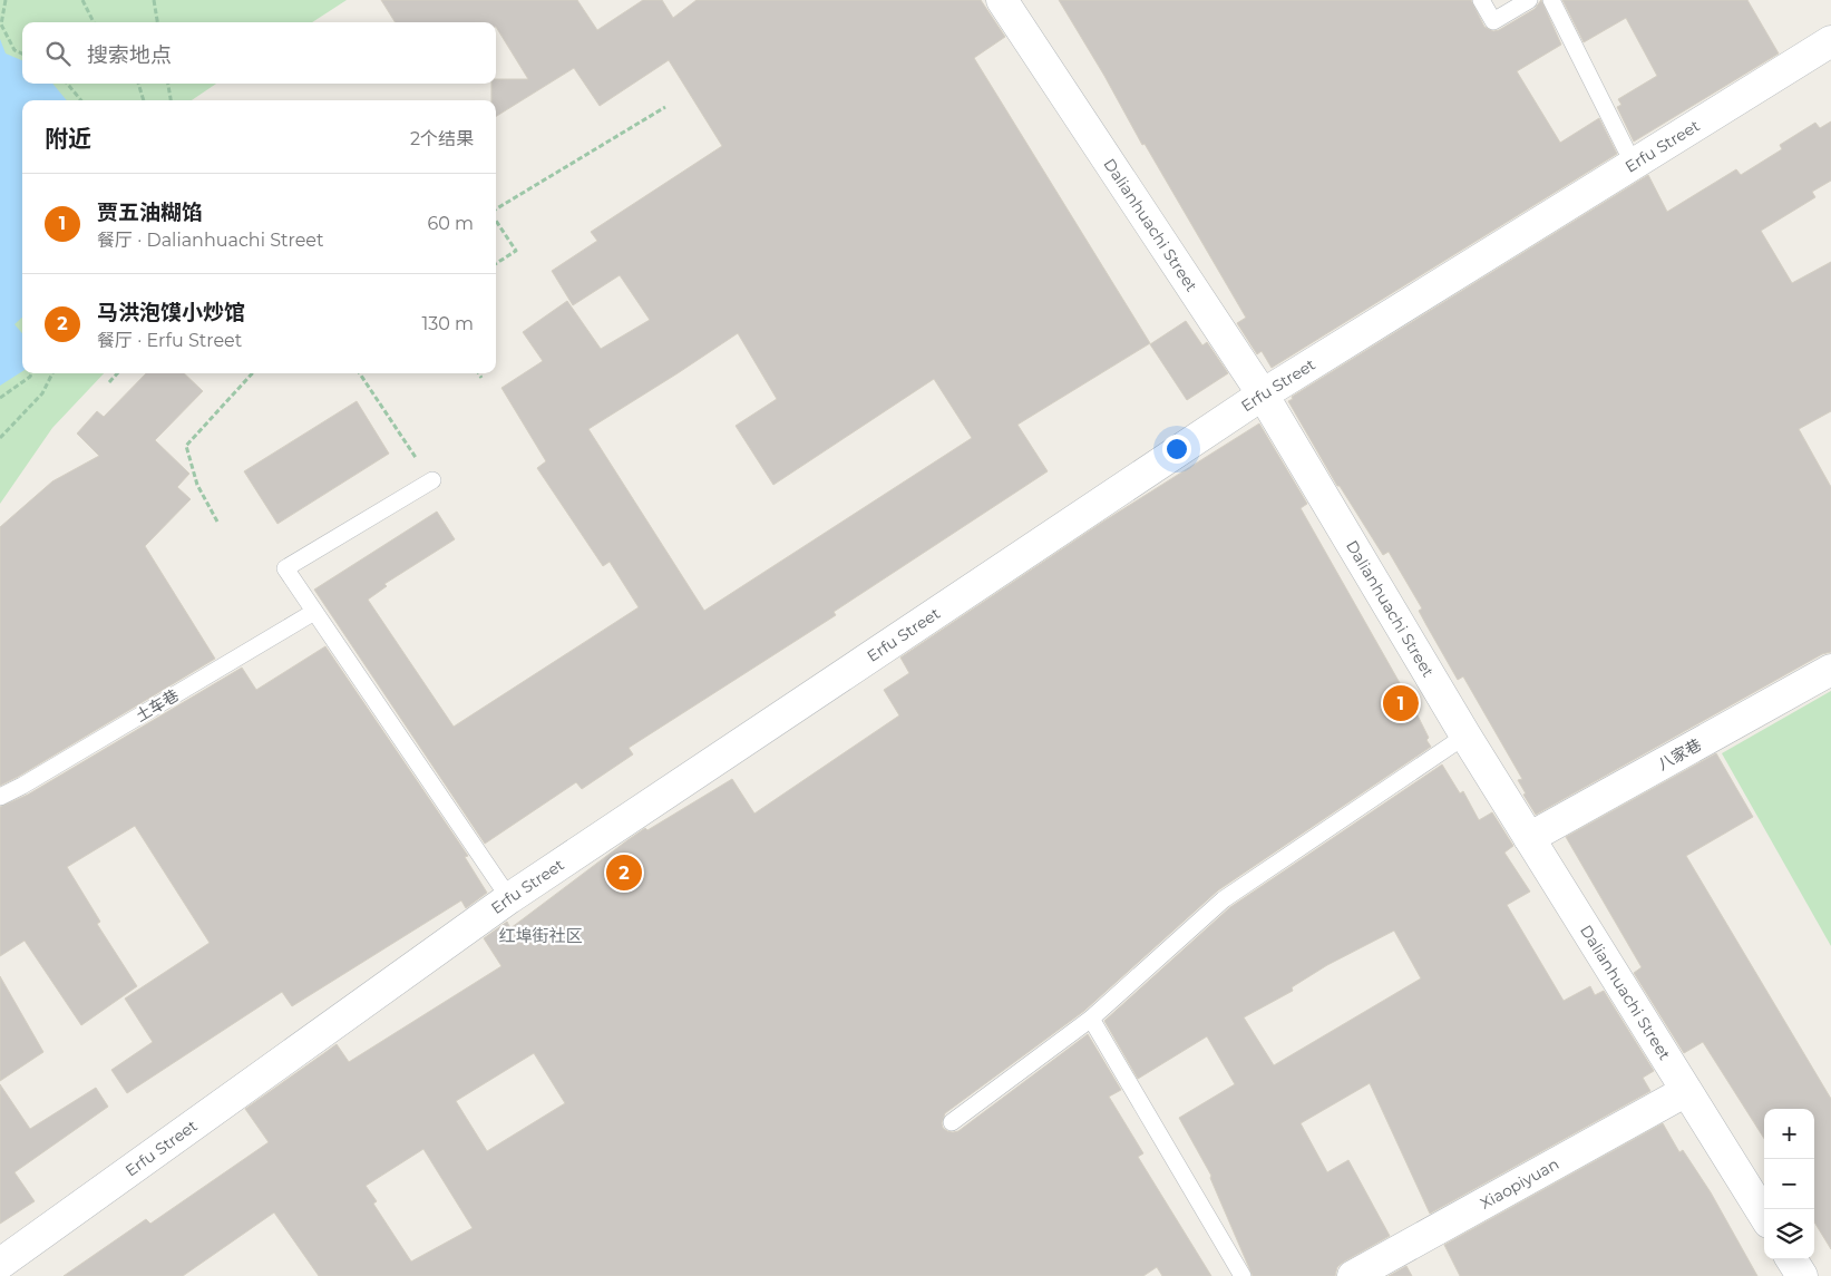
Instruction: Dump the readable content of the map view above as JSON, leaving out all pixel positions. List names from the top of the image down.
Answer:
{
  "streets": {
    "street": [
      "Erfu Street",
      "Dalianhuachi Street",
      "八家巷",
      "Xiaopiyuan"
    ],
    "lane": ["土车巷"]
  },
  "crossings": [
    ["Erfu Street", "Dalianhuachi Street"],
    ["Dalianhuachi Street", "八家巷"],
    ["Dalianhuachi Street", "Xiaopiyuan"]
  ],
  "districts": ["红埠街社区"],
  "page": {
    "search": "搜索地点",
    "heading": ["附近", "2个结果"],
    "list": [
      {
        "mark": "1",
        "name": "贾五油糊馅",
        "note": "餐厅 · Dalianhuachi Street",
        "value": "60 m"
      },
      {
        "mark": "2",
        "name": "马洪泡馍小炒馆",
        "note": "餐厅 · Erfu Street",
        "value": "130 m"
      }
    ],
    "pins": ["1", "2"],
    "map_buttons": ["+", "−"]
  }
}
